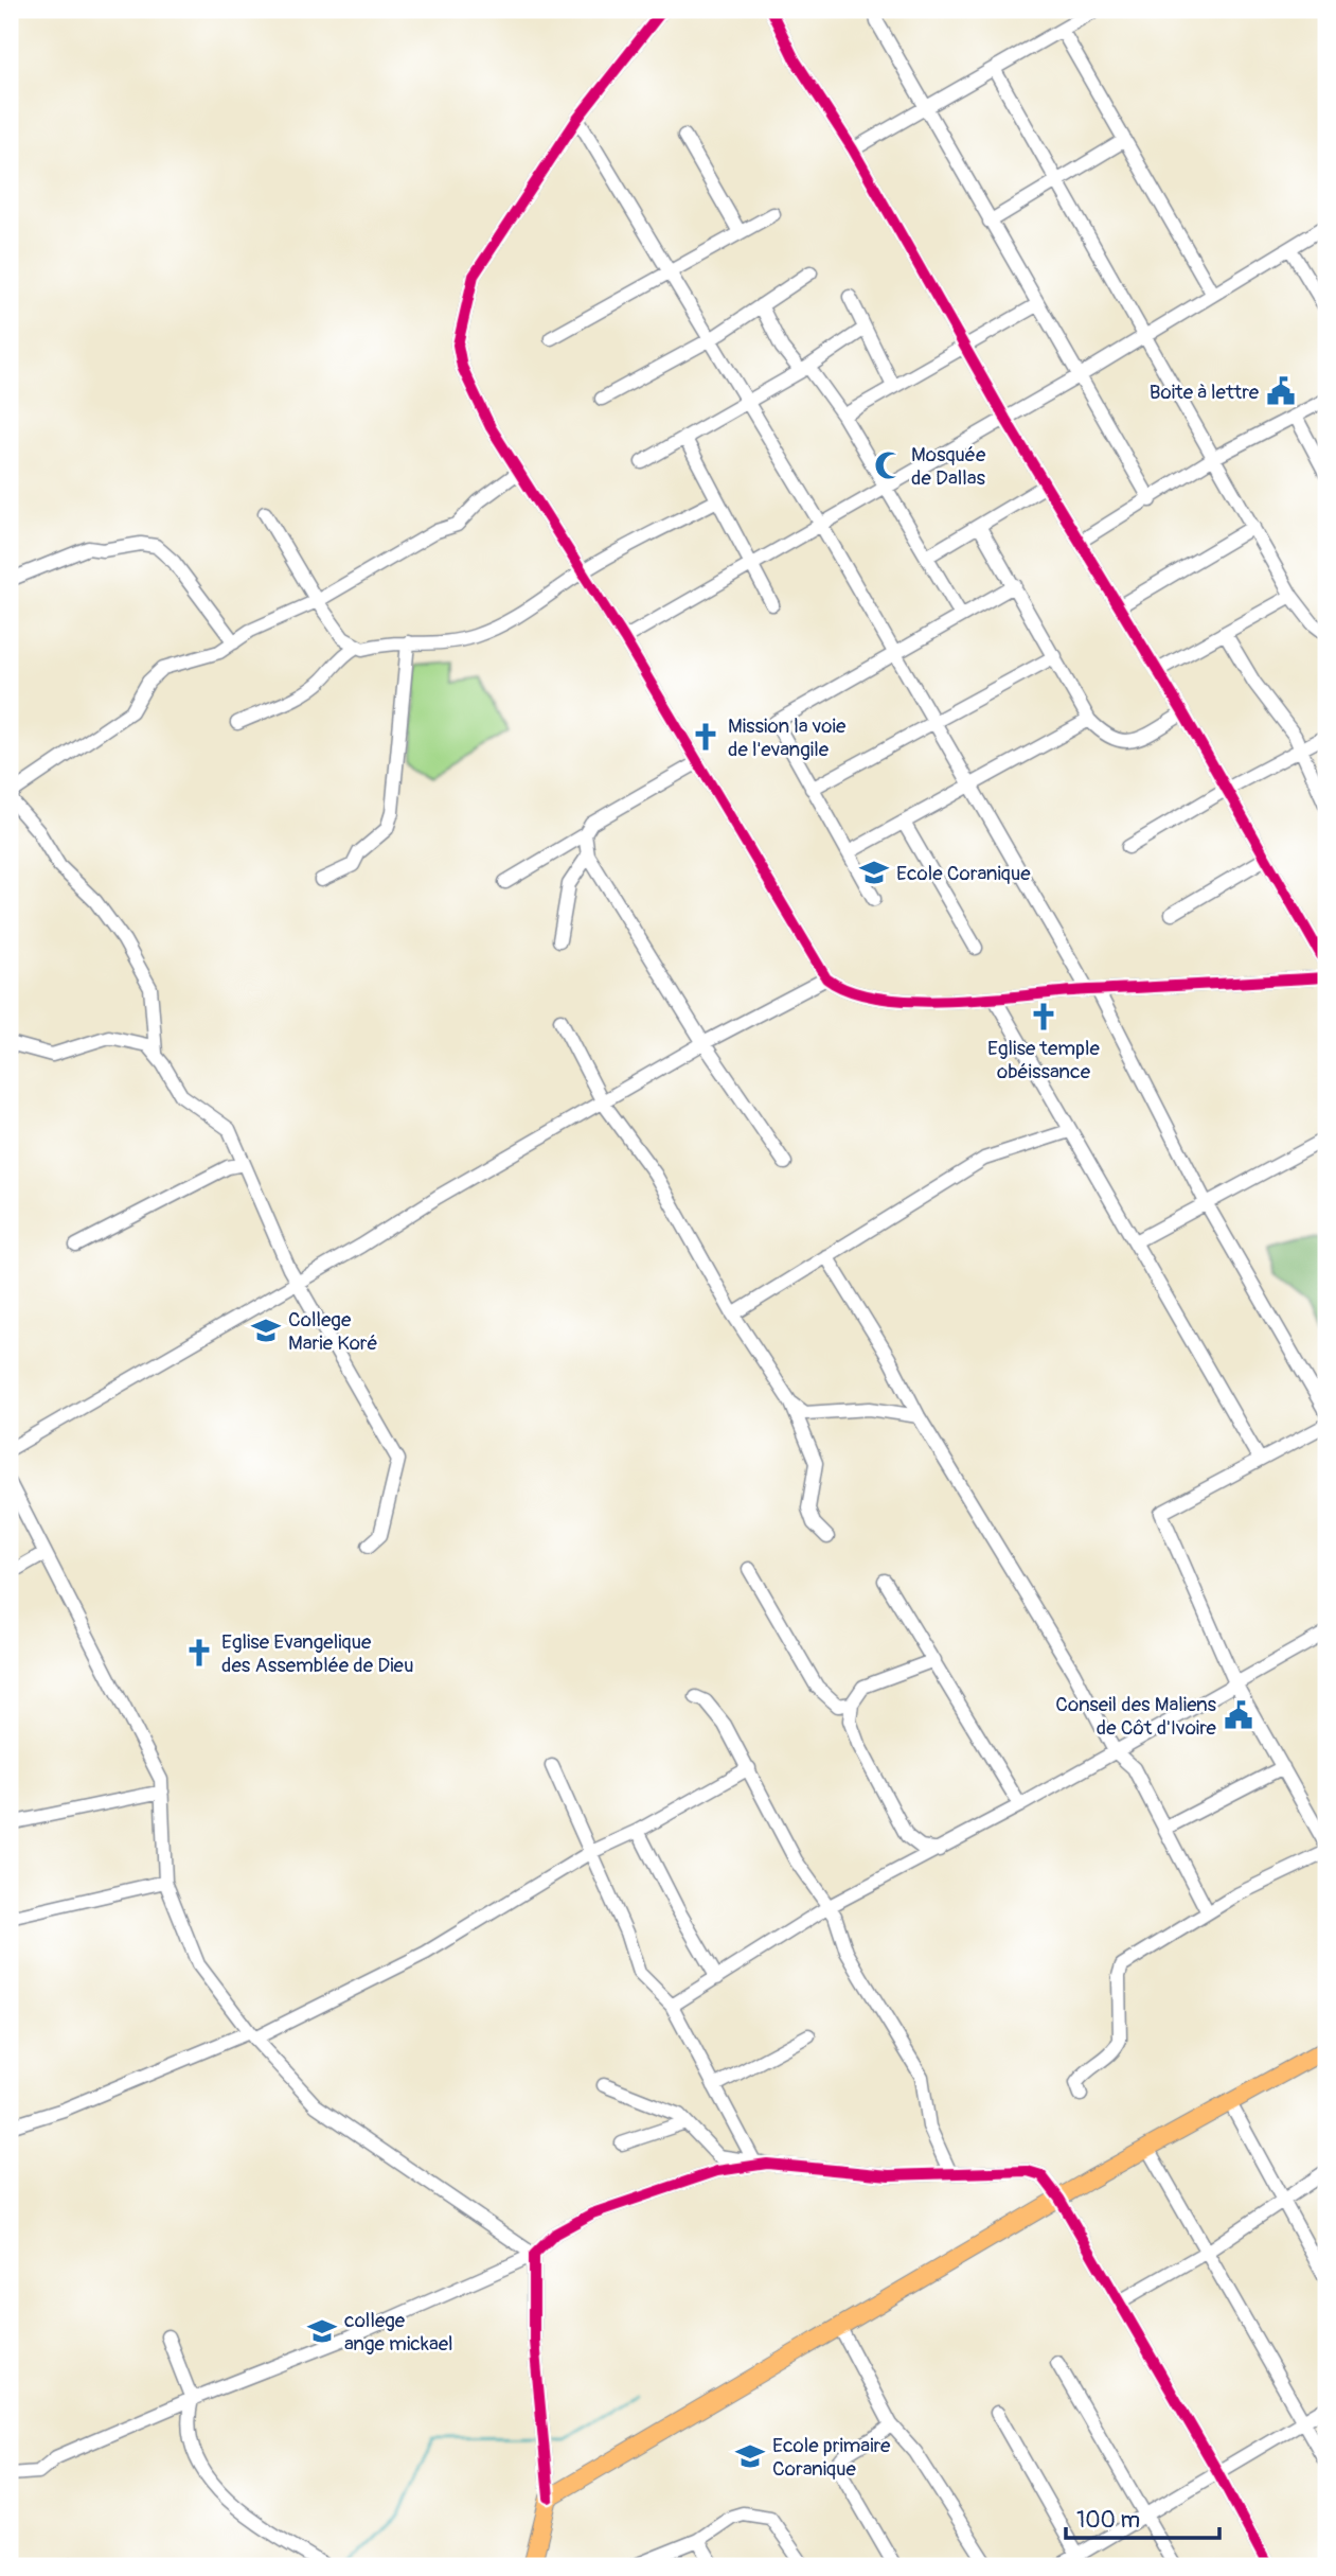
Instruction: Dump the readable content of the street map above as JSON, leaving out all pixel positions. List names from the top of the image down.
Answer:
{
  "places": {
    "public building": ["Boite à lettre", "Conseil des Maliens de Côt d'Ivoire"],
    "mosque": ["Mosquée de Dallas"],
    "church": ["Mission la voie de l'evangile", "Eglise temple obéissance", "Eglise Evangelique des Assemblée de Dieu"],
    "school or university": [
      "Ecole Coranique",
      "College Marie Koré",
      "college ange mickael",
      "Ecole primaire Coranique"
    ]
  },
  "scale_bar": "100 m"
}
